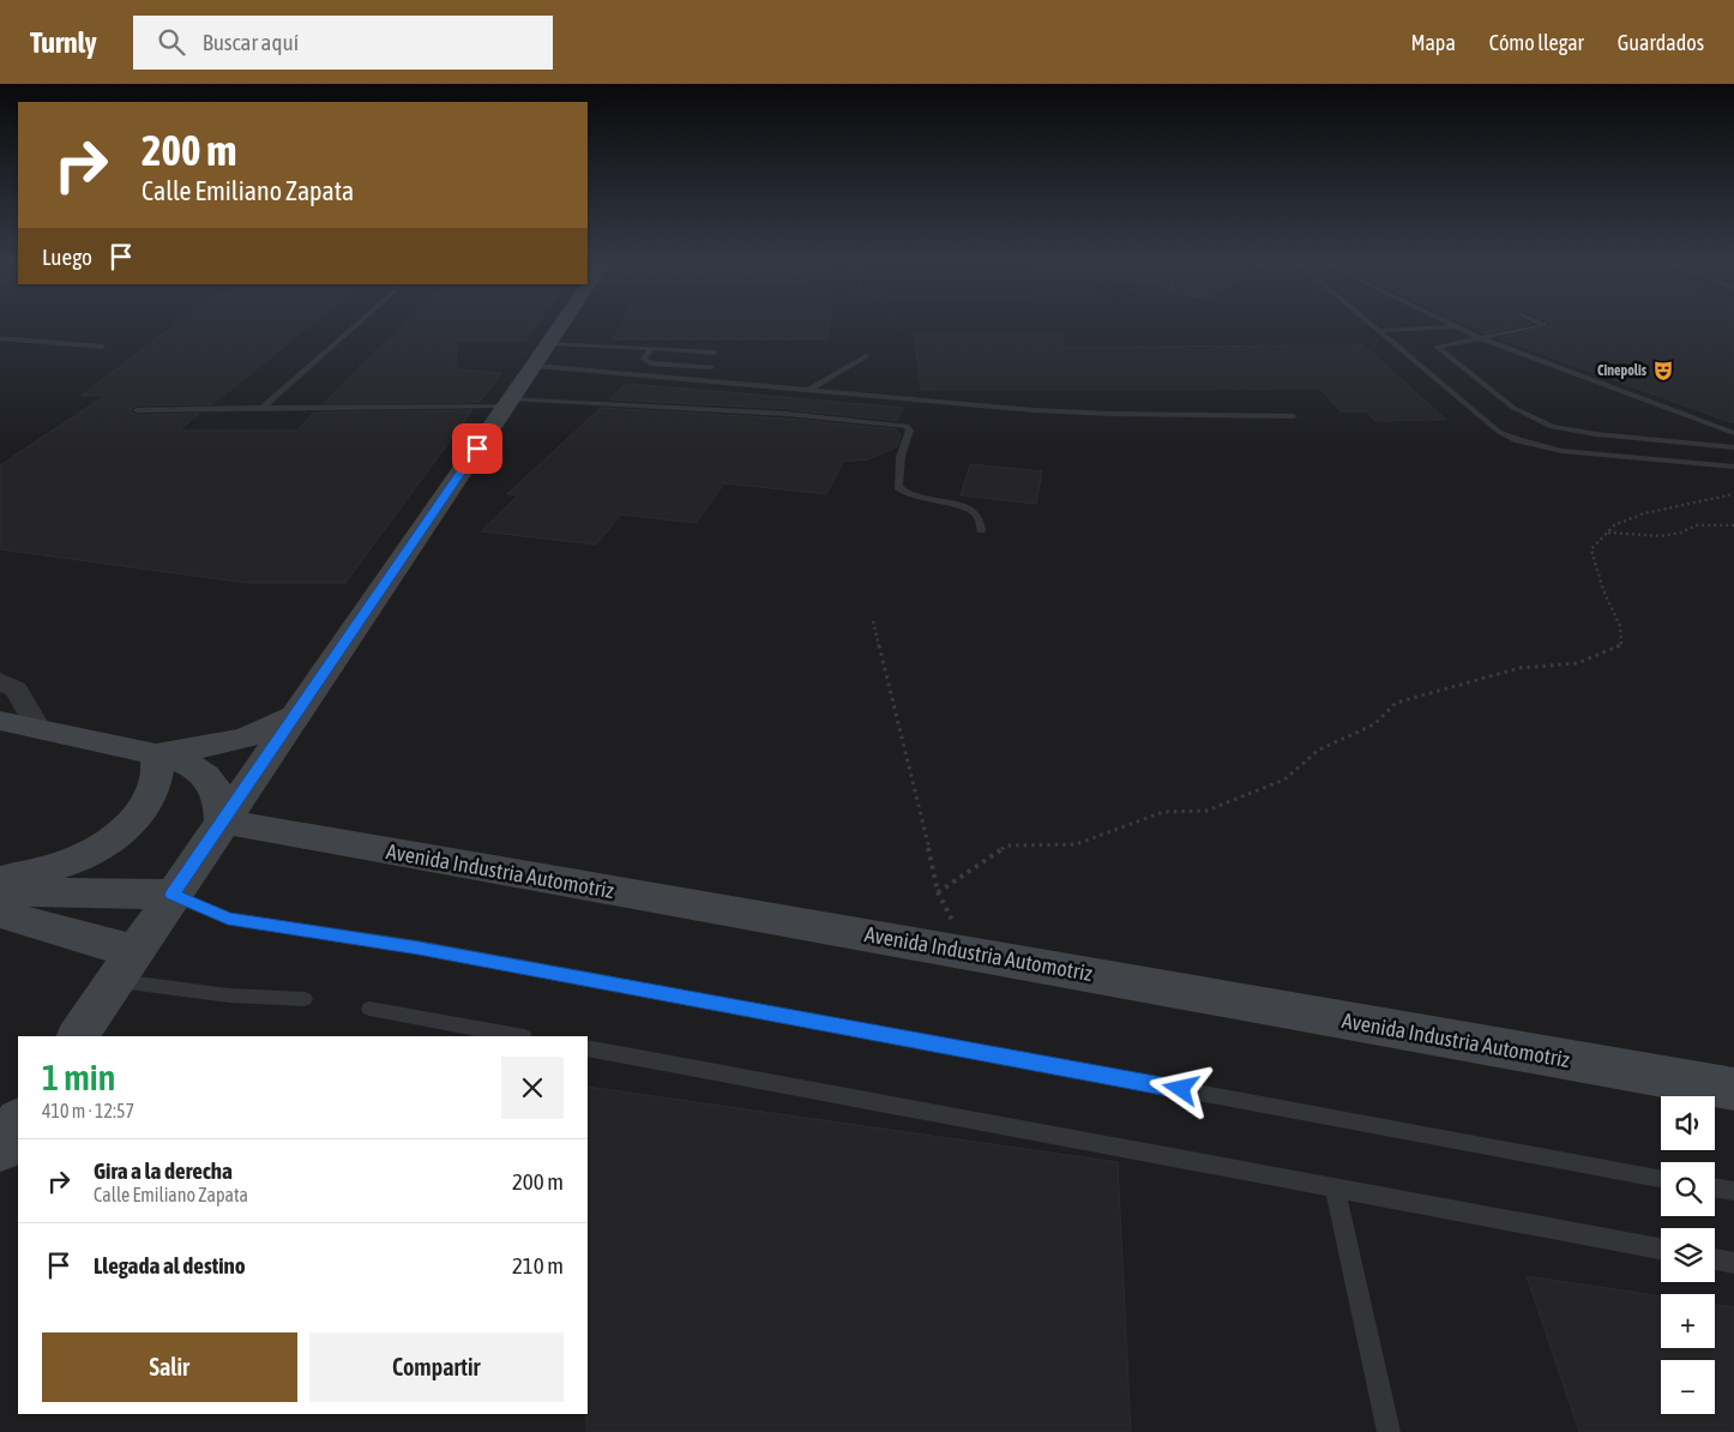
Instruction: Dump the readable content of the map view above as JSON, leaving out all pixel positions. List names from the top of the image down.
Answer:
{
  "streets": {
    "main road": ["Avenida Industria Automotriz"]
  },
  "places": {
    "theatre": ["Cinepolis"]
  },
  "page": {
    "header": "Turnly",
    "search": "Buscar aquí",
    "nav": ["Mapa", "Cómo llegar", "Guardados"],
    "turn": ["200 m", "Calle Emiliano Zapata"],
    "then": "Luego",
    "heading": ["1 min", "410 m · 12:57"],
    "map_buttons": ["+", "−"],
    "list": [
      {
        "name": "Gira a la derecha",
        "note": "Calle Emiliano Zapata",
        "value": "200 m"
      },
      {
        "name": "Llegada al destino",
        "value": "210 m"
      }
    ],
    "buttons": ["Salir", "Compartir"]
  }
}
